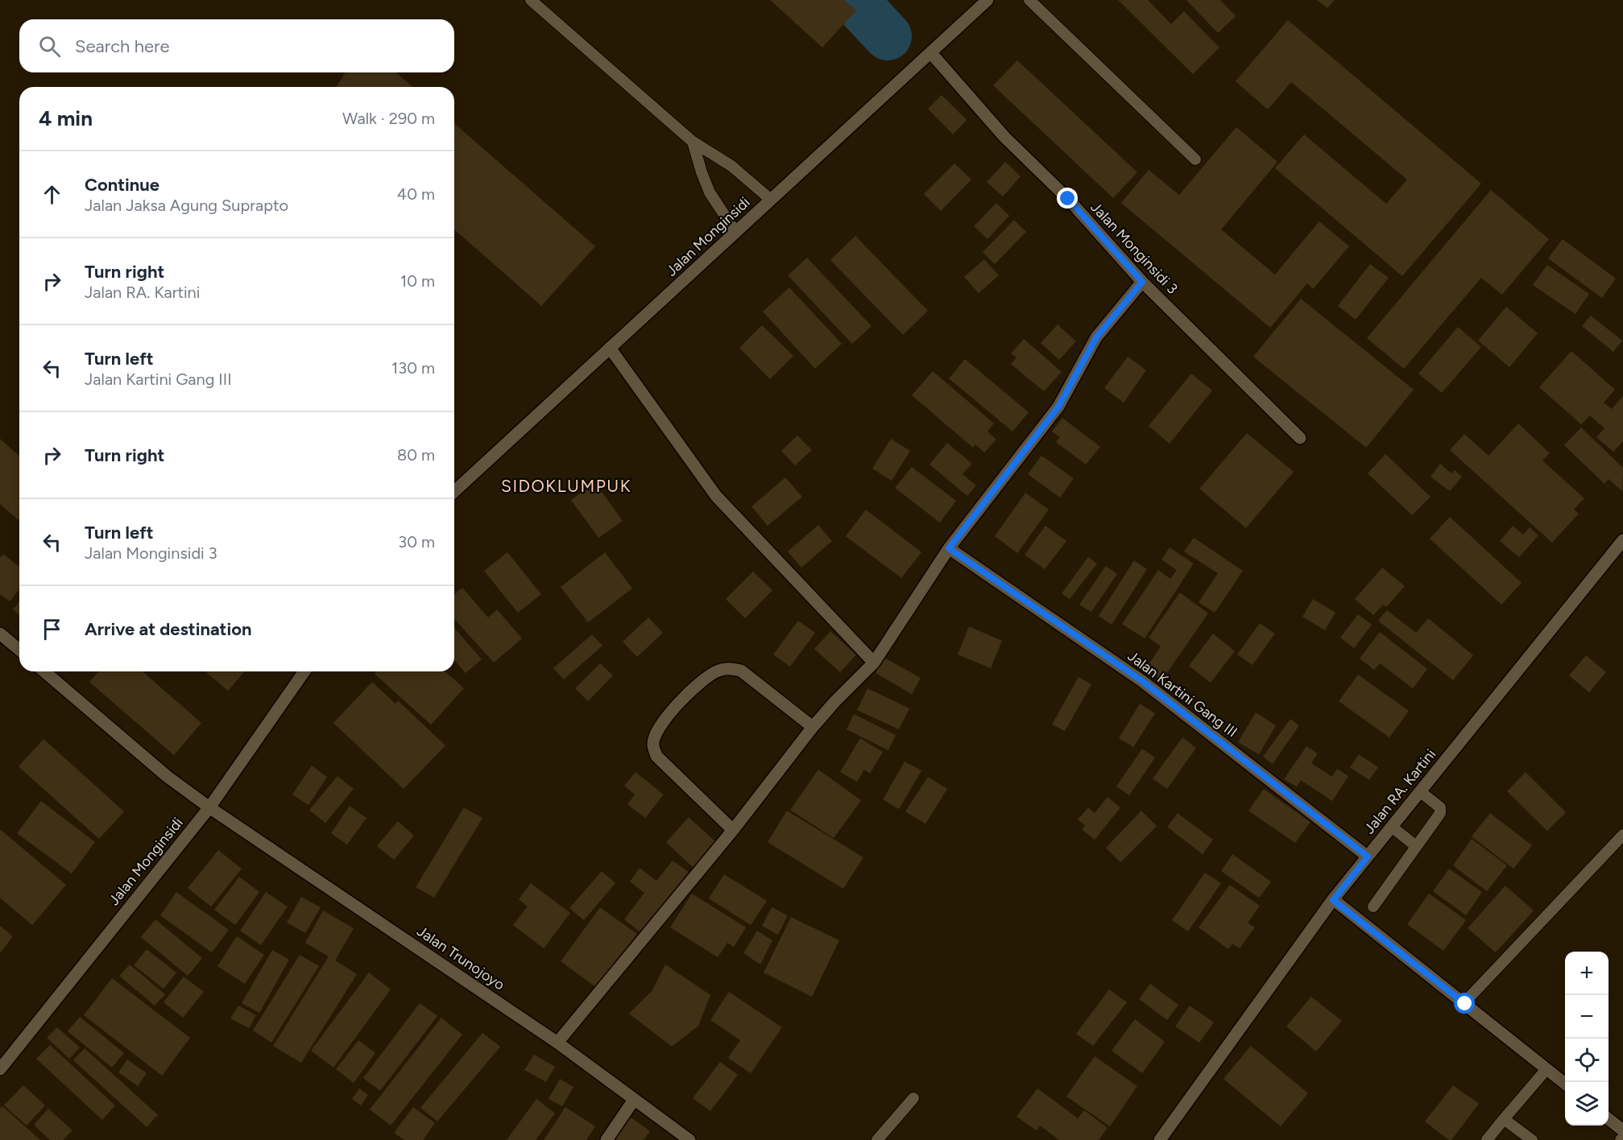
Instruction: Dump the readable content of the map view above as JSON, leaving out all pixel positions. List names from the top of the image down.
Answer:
{
  "streets": {
    "street": [
      "Jalan Monginsidi",
      "Jalan Monginsidi 3",
      "Jalan Kartini Gang III",
      "Jalan RA. Kartini",
      "Jalan Trunojoyo"
    ]
  },
  "crossings": [
    ["Jalan Monginsidi", "Jalan Monginsidi 3"],
    ["Jalan Monginsidi", "Jalan Trunojoyo"],
    ["Jalan Kartini Gang III", "Jalan RA. Kartini"]
  ],
  "districts": ["SIDOKLUMPUK"],
  "page": {
    "search": "Search here",
    "heading": ["4 min", "Walk · 290 m"],
    "list": [
      ["Continue", "Jalan Jaksa Agung Suprapto", "40 m"],
      ["Turn right", "Jalan RA. Kartini", "10 m"],
      ["Turn left", "Jalan Kartini Gang III", "130 m"],
      ["Turn right", "80 m"],
      ["Turn left", "Jalan Monginsidi 3", "30 m"],
      "Arrive at destination"
    ],
    "map_buttons": ["+", "−"]
  }
}
